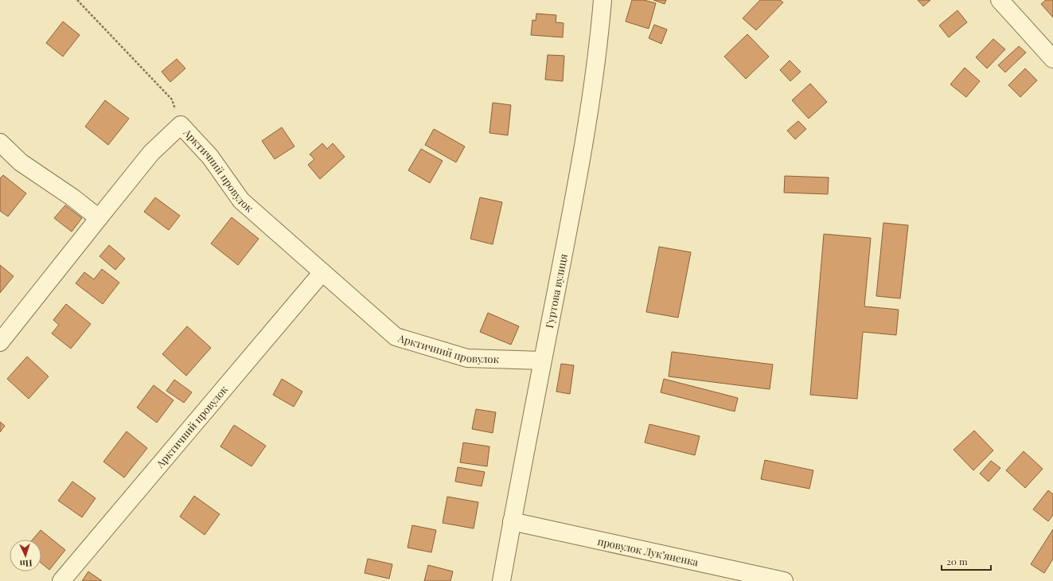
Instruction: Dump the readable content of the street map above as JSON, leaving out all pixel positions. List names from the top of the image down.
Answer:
{
  "streets": {
    "street": ["Арктичний провулок", "Гуртова вулиця", "провулок Лукʼяненка"]
  },
  "crossings": [
    ["Арктичний провулок", "Гуртова вулиця"],
    ["Гуртова вулиця", "провулок Лукʼяненка"]
  ],
  "scale_bar": "20 m",
  "north": "bottom"
}
